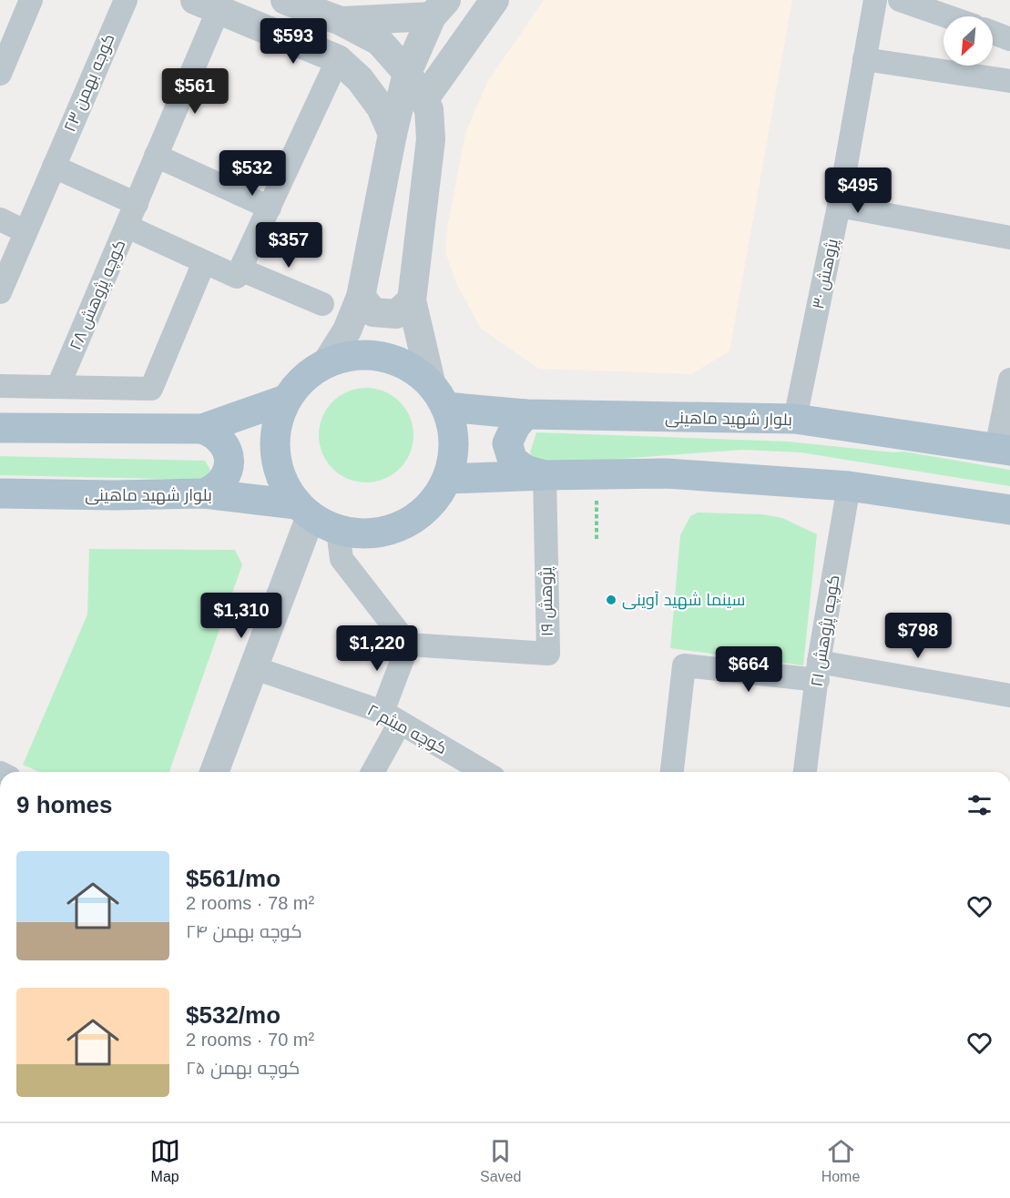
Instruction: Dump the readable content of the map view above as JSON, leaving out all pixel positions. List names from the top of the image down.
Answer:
{
  "streets": {
    "main road": ["بلوار شهید ماهینی"],
    "street": [
      "کوجه بهمن ۲۳",
      "پژوهش ۳۰",
      "کوچه پژوهش ۲۸",
      "پژوهش ۱۹",
      "کوچه پژوهش ۲۱",
      "کوچه میثم ۲"
    ]
  },
  "crossings": [
    ["پژوهش ۳۰", "بلوار شهید ماهینی"]
  ],
  "places": ["سینما شهید آوینی"],
  "north": "bottom left",
  "page": {
    "price": [
      "$593",
      "$561",
      "$532",
      "$495",
      "$357",
      "$1,310",
      "$798",
      "$1,220",
      "$664"
    ],
    "heading": "9 homes",
    "list": [
      {
        "name": "$561/mo",
        "note": "2 rooms · 78 m² · کوچه بهمن ۲۴"
      },
      {
        "name": "$532/mo",
        "note": "2 rooms · 70 m² · کوچه بهمن ۲۵"
      }
    ],
    "tabs": ["Map", "Saved", "Home"]
  }
}
